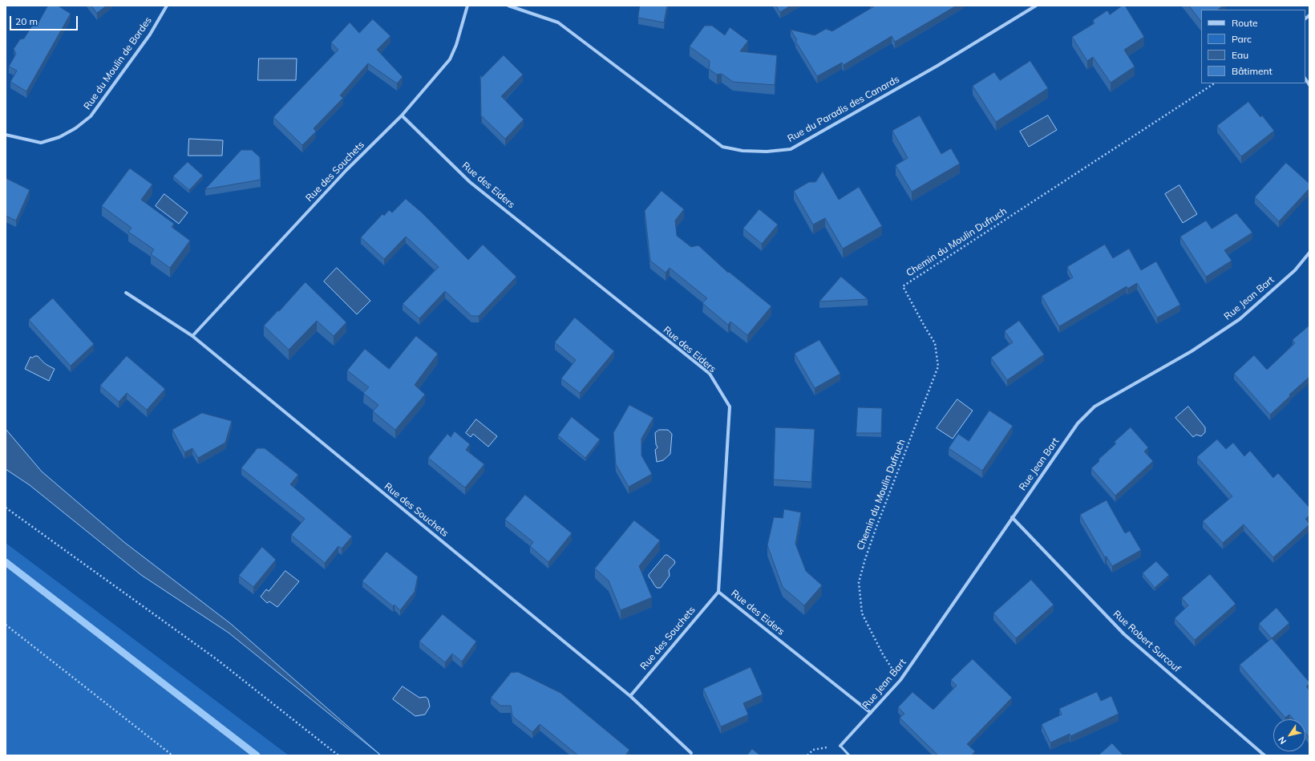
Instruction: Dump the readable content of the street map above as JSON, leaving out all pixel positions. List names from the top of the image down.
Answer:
{
  "streets": {
    "street": [
      "Rue du Moulin de Bordes",
      "Rue du Paradis des Canards",
      "Rue des Souchets",
      "Rue des Eiders",
      "Rue Jean Bart",
      "Rue Robert Surcouf"
    ],
    "path": ["Chemin du Moulin Dufruch"]
  },
  "crossings": [
    ["Rue des Souchets", "Rue des Eiders"],
    ["Rue des Eiders", "Rue Jean Bart"],
    ["Chemin du Moulin Dufruch", "Rue Jean Bart"],
    ["Rue Jean Bart", "Rue Robert Surcouf"]
  ],
  "legend": [
    "Route",
    "Parc",
    "Eau",
    "Bâtiment"
  ],
  "scale_bar": "20 m",
  "north": "bottom left"
}
